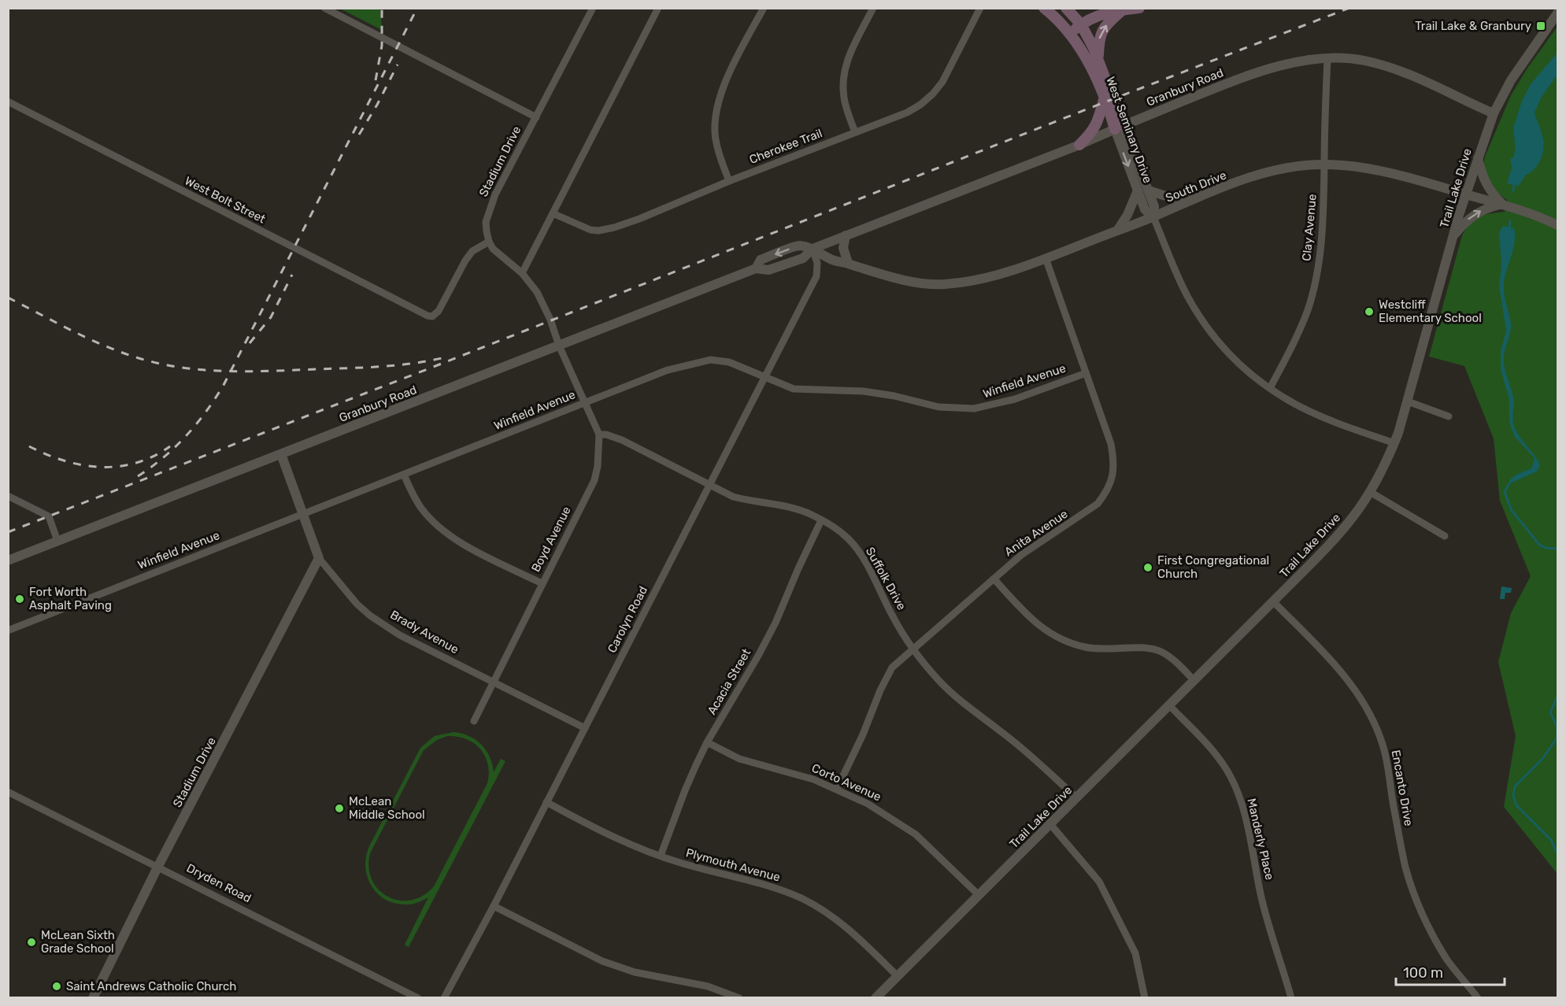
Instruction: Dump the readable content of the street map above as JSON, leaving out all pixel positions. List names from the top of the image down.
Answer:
{
  "streets": {
    "main road": ["West Seminary Drive"],
    "street": [
      "Granbury Road",
      "Cherokee Trail",
      "Stadium Drive",
      "South Drive",
      "Trail Lake Drive",
      "West Bolt Street",
      "Clay Avenue",
      "Winfield Avenue",
      "Anita Avenue",
      "Boyd Avenue",
      "Suffolk Drive",
      "Carolyn Road",
      "Brady Avenue",
      "Acacia Street",
      "Corto Avenue",
      "Encanto Drive",
      "Manderly Place",
      "Plymouth Avenue",
      "Dryden Road"
    ]
  },
  "crossings": [
    ["Granbury Road", "West Seminary Drive"],
    ["Granbury Road", "South Drive"],
    ["Granbury Road", "Trail Lake Drive"],
    ["Granbury Road", "Clay Avenue"],
    ["Granbury Road", "Carolyn Road"],
    ["Granbury Road", "Brady Avenue"],
    ["West Seminary Drive", "South Drive"],
    ["West Seminary Drive", "Trail Lake Drive"],
    ["West Seminary Drive", "Clay Avenue"],
    ["Stadium Drive", "West Bolt Street"],
    ["Stadium Drive", "Brady Avenue"],
    ["Stadium Drive", "Dryden Road"],
    ["South Drive", "Trail Lake Drive"],
    ["South Drive", "Clay Avenue"],
    ["South Drive", "Anita Avenue"],
    ["South Drive", "Carolyn Road"],
    ["Trail Lake Drive", "Suffolk Drive"],
    ["Trail Lake Drive", "Corto Avenue"],
    ["Trail Lake Drive", "Encanto Drive"],
    ["Trail Lake Drive", "Manderly Place"],
    ["Trail Lake Drive", "Plymouth Avenue"],
    ["Winfield Avenue", "Anita Avenue"],
    ["Winfield Avenue", "Boyd Avenue"],
    ["Winfield Avenue", "Carolyn Road"],
    ["Winfield Avenue", "Brady Avenue"],
    ["Anita Avenue", "Suffolk Drive"],
    ["Anita Avenue", "Corto Avenue"],
    ["Boyd Avenue", "Suffolk Drive"],
    ["Boyd Avenue", "Brady Avenue"],
    ["Suffolk Drive", "Carolyn Road"],
    ["Suffolk Drive", "Acacia Street"],
    ["Carolyn Road", "Brady Avenue"],
    ["Carolyn Road", "Plymouth Avenue"],
    ["Acacia Street", "Corto Avenue"],
    ["Acacia Street", "Plymouth Avenue"]
  ],
  "places": {
    "transit": ["Trail Lake & Granbury"],
    "other": [
      "Westcliff Elementary School",
      "First Congregational Church",
      "Fort Worth Asphalt Paving",
      "McLean Middle School",
      "McLean Sixth Grade School",
      "Saint Andrews Catholic Church"
    ]
  },
  "scale_bar": "100 m"
}
